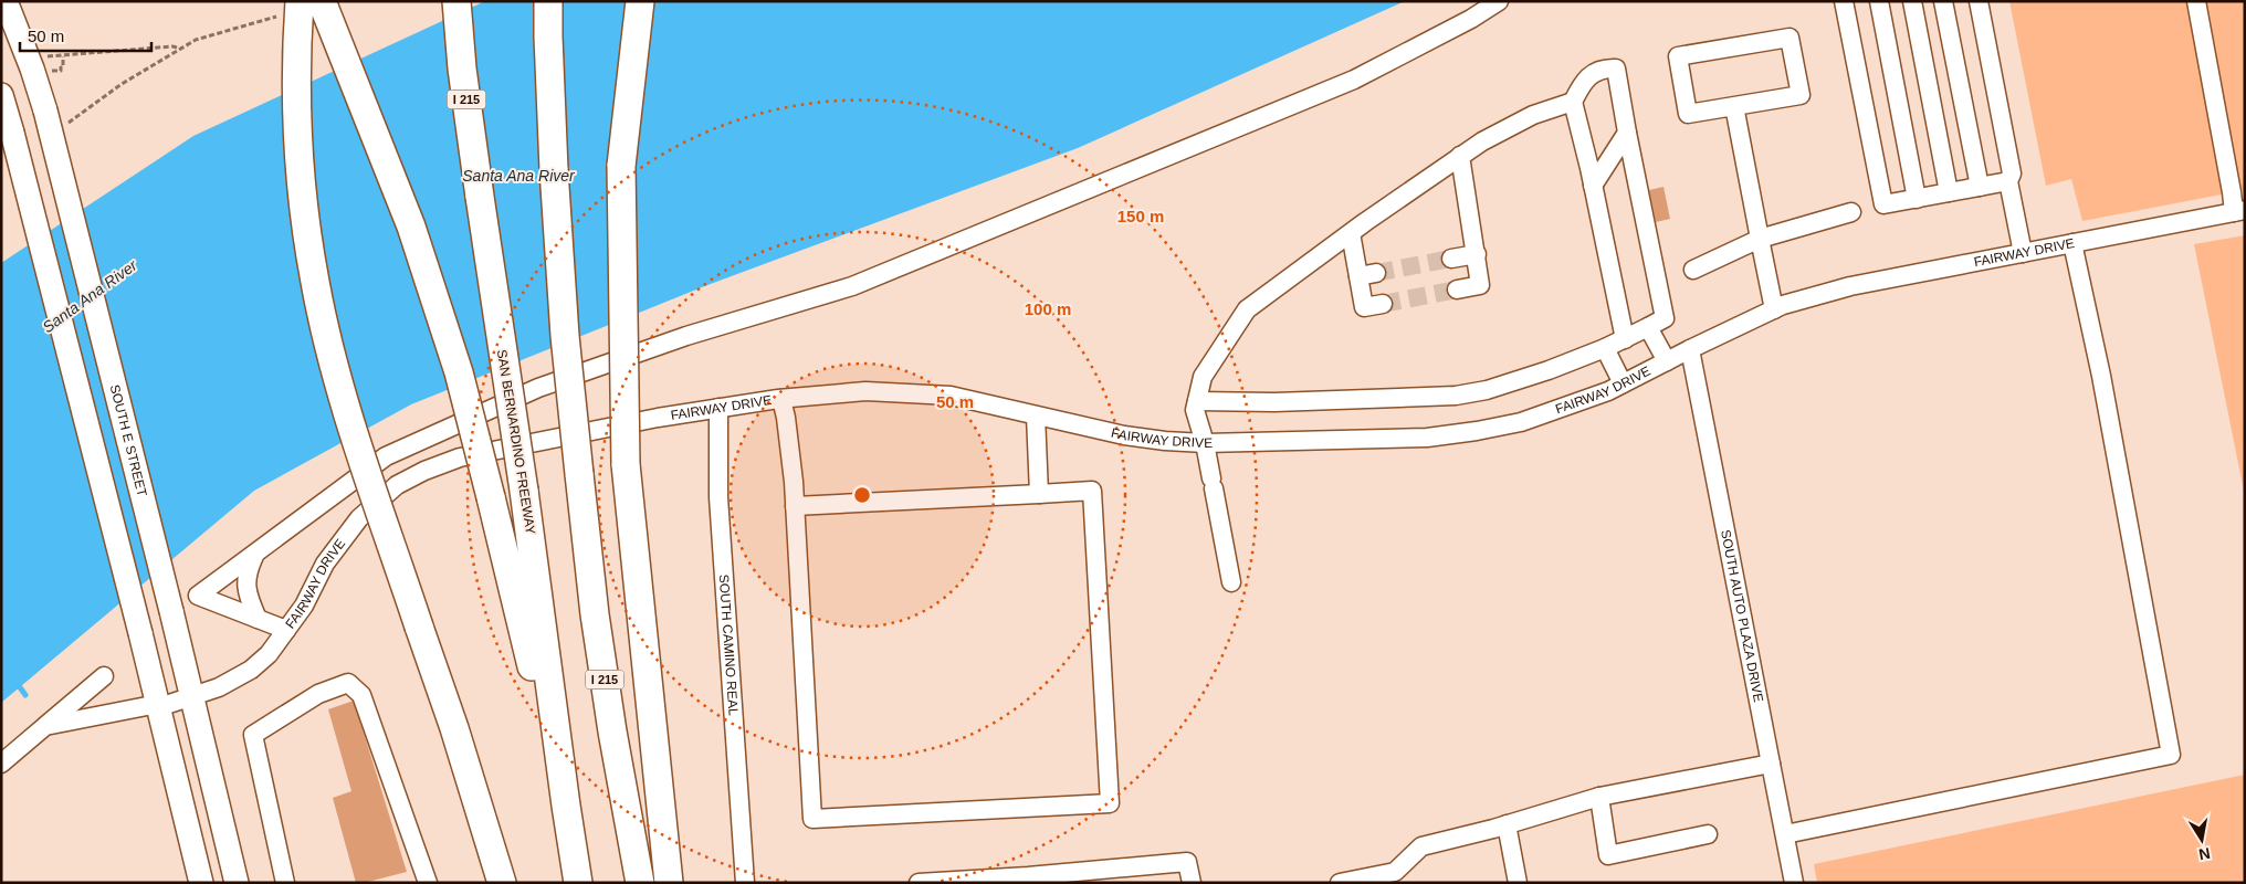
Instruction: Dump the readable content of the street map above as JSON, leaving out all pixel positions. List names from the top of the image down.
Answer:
{
  "streets": {
    "highway": ["I 215", "SAN BERNARDINO FREEWAY"],
    "main road": ["SOUTH E STREET"],
    "street": ["FAIRWAY DRIVE", "SOUTH AUTO PLAZA DRIVE", "SOUTH CAMINO REAL"]
  },
  "crossings": [
    ["FAIRWAY DRIVE", "SOUTH E STREET"],
    ["FAIRWAY DRIVE", "SOUTH AUTO PLAZA DRIVE"],
    ["FAIRWAY DRIVE", "SOUTH CAMINO REAL"]
  ],
  "water": ["Santa Ana River"],
  "scale_bar": "50 m",
  "north": "bottom",
  "rings": ["150 m", "100 m", "50 m"]
}
